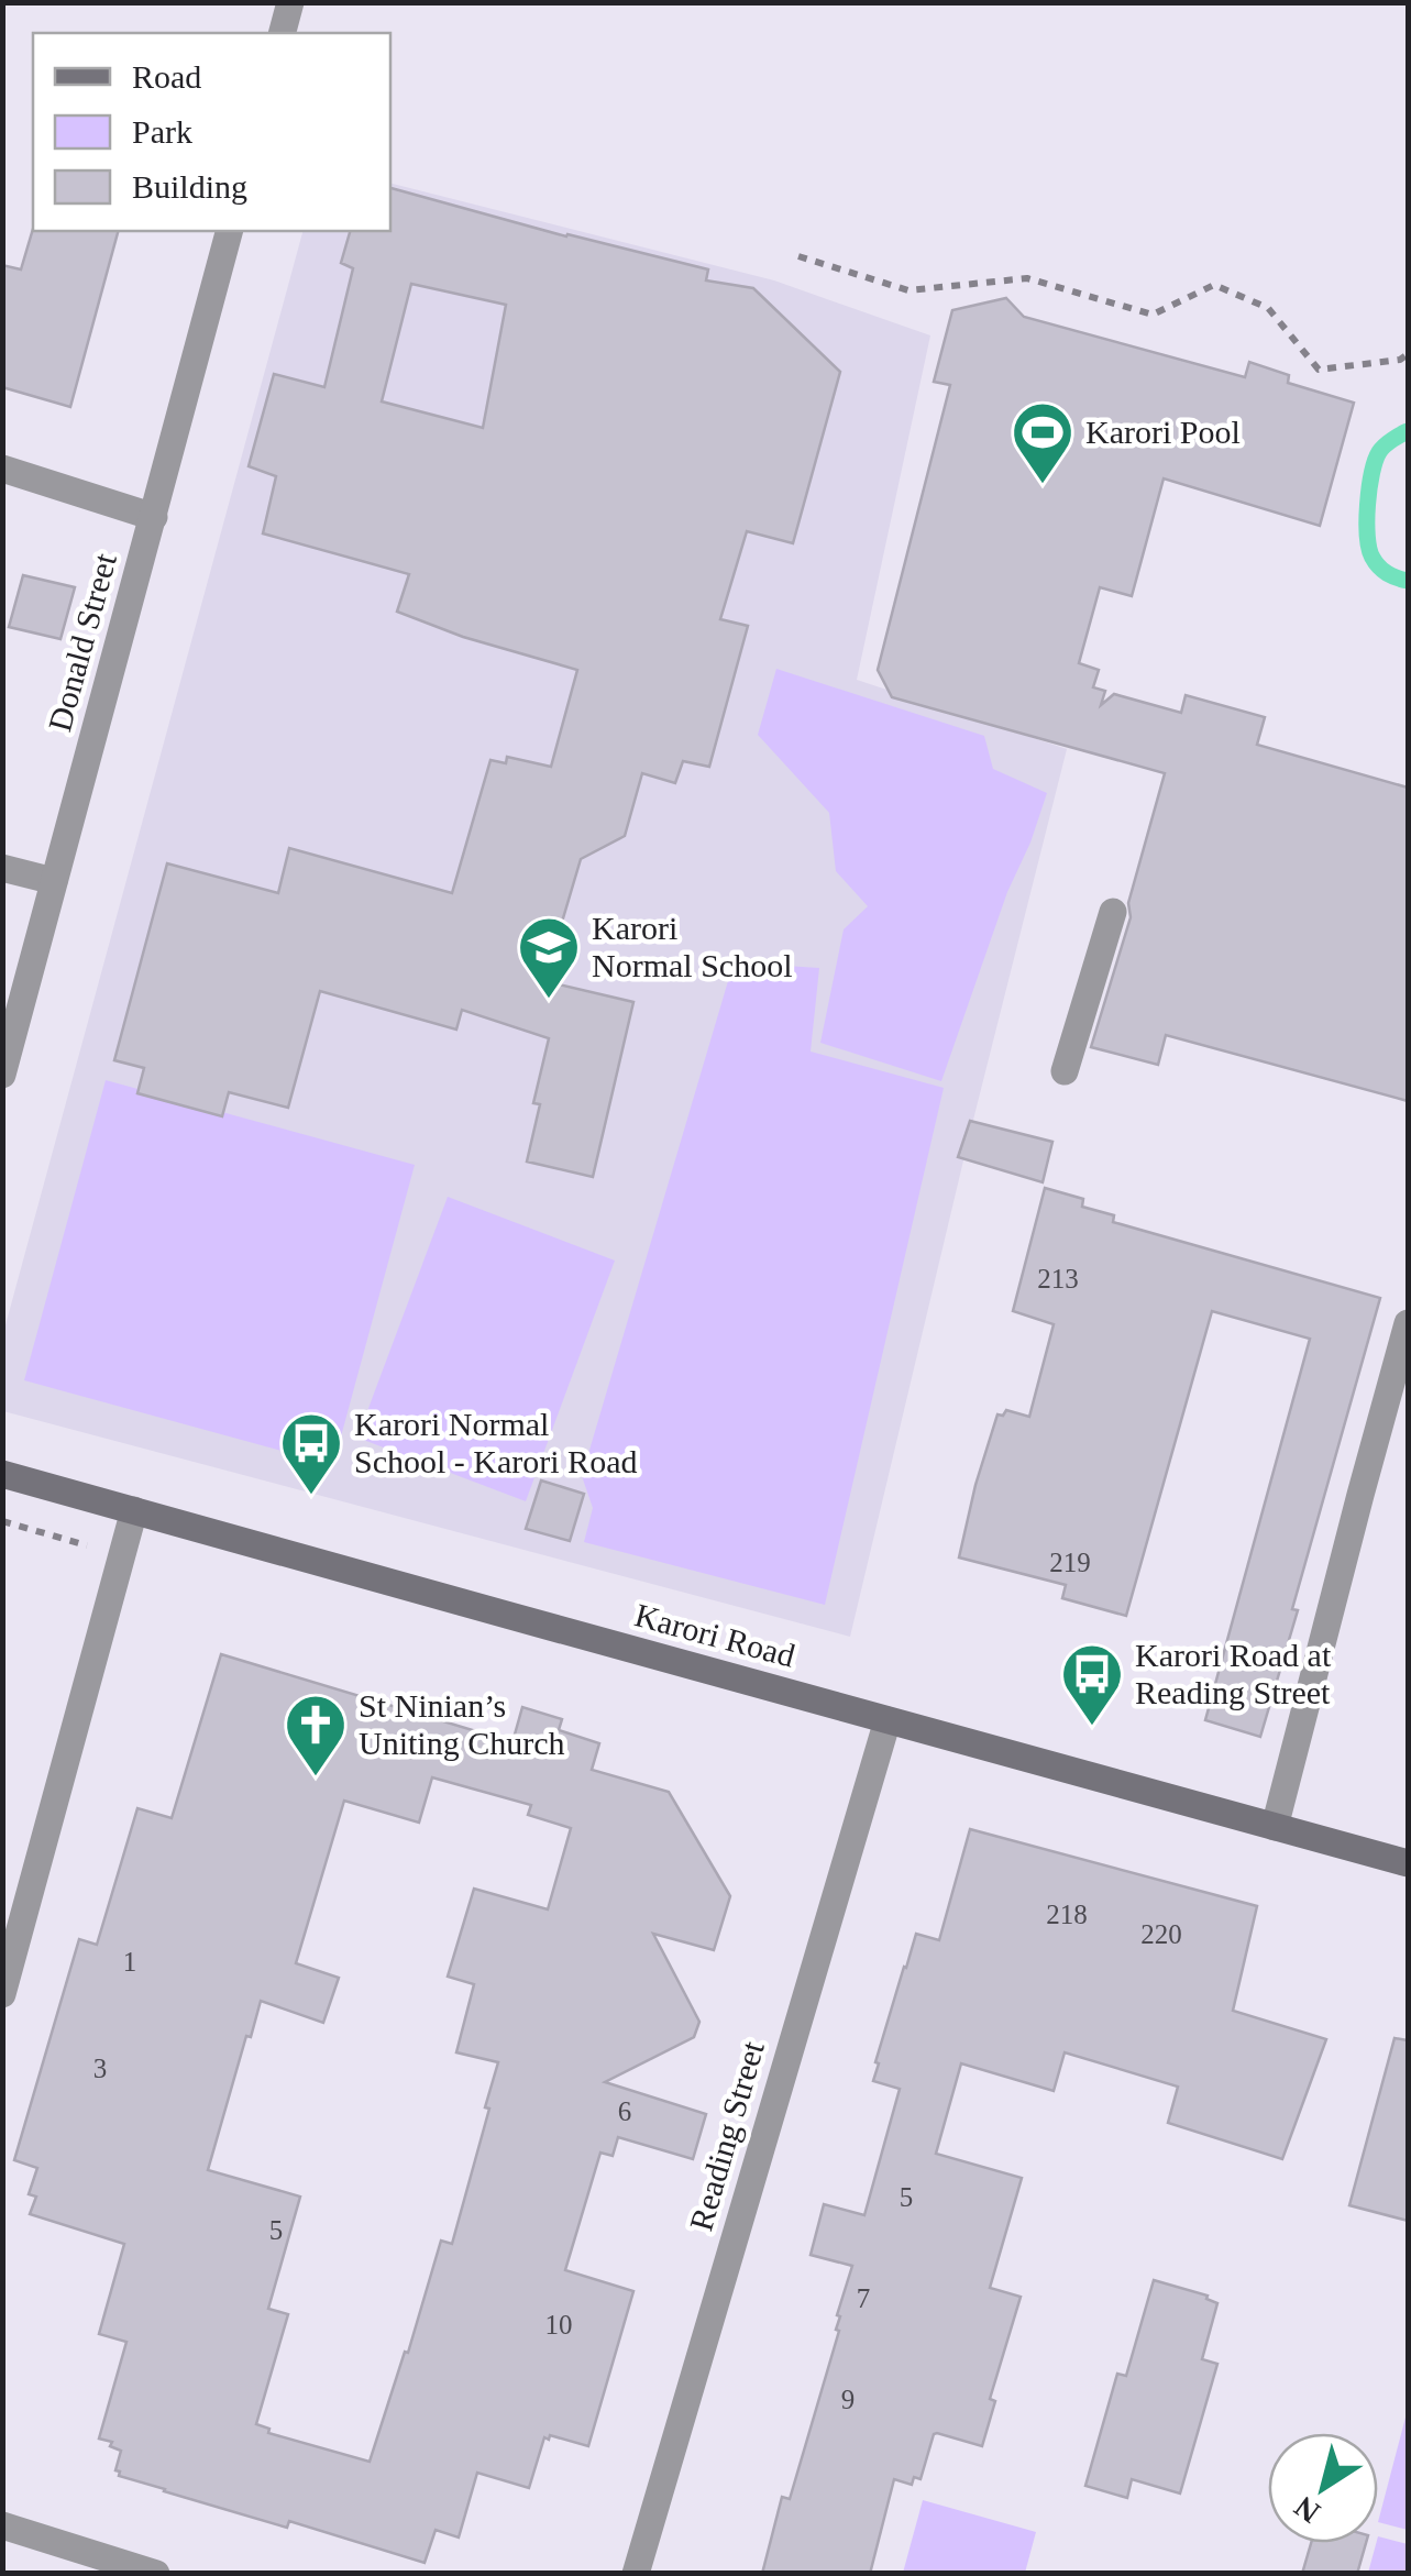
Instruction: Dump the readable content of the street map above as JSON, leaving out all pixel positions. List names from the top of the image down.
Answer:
{
  "streets": {
    "main road": ["Karori Road"],
    "street": ["Donald Street", "Reading Street"]
  },
  "crossings": [
    ["Karori Road", "Reading Street"]
  ],
  "places": {
    "sports": ["Karori Pool"],
    "school or university": ["Karori Normal School"],
    "bus stop": ["Karori Normal School - Karori Road", "Karori Road at Reading Street"],
    "church": ["St Ninian’s Uniting Church"]
  },
  "house_numbers": [
    "213",
    "219",
    "218",
    "220",
    "1",
    "3",
    "6",
    "5",
    "5",
    "7",
    "10",
    "9"
  ],
  "legend": ["Road", "Park", "Building"],
  "north": "bottom left"
}
